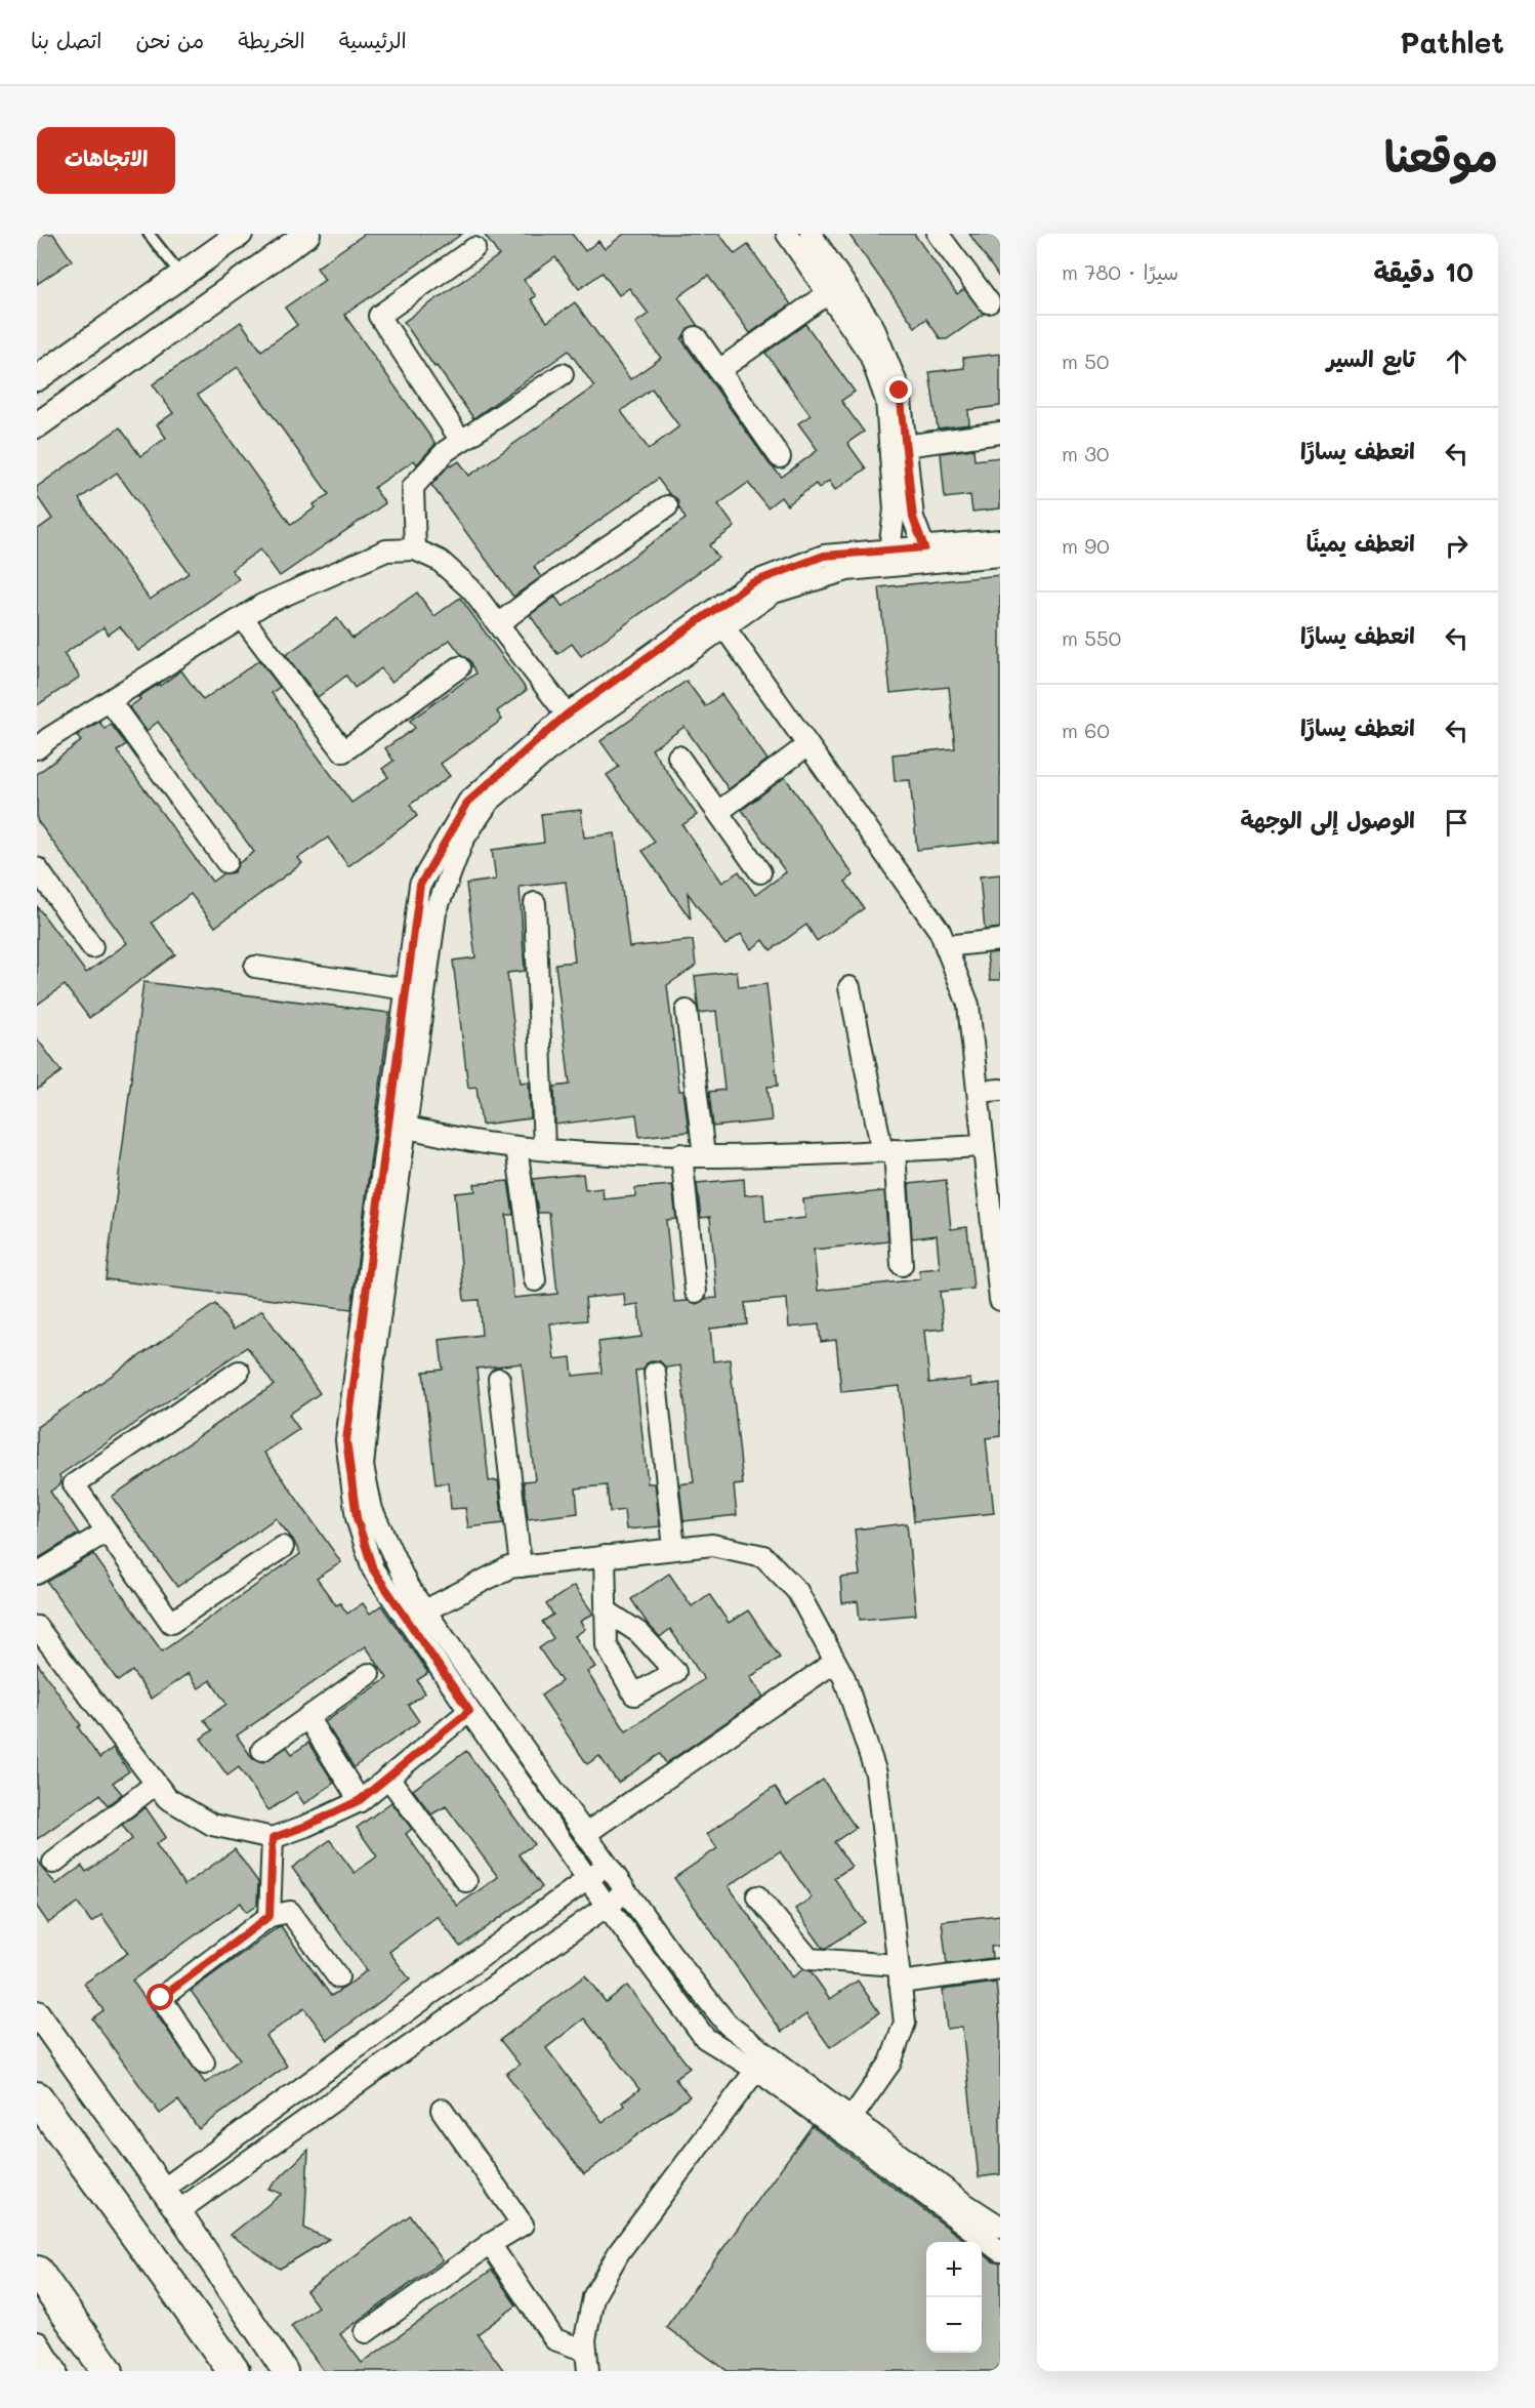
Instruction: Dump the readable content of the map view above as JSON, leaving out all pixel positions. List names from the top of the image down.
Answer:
{
  "page": {
    "header": "Pathlet",
    "nav": [
      "الرئيسية",
      "الخريطة",
      "من نحن",
      "اتصل بنا"
    ],
    "title": "موقعنا",
    "buttons": "الاتجاهات",
    "heading": ["10 دقيقة", "سيرًا · 780 m"],
    "list": [
      ["تابع السير", "50 m"],
      ["انعطف يسارًا", "30 m"],
      ["انعطف يمينًا", "90 m"],
      ["انعطف يسارًا", "550 m"],
      ["انعطف يسارًا", "60 m"],
      "الوصول إلى الوجهة"
    ],
    "map_buttons": ["+", "−"]
  }
}
